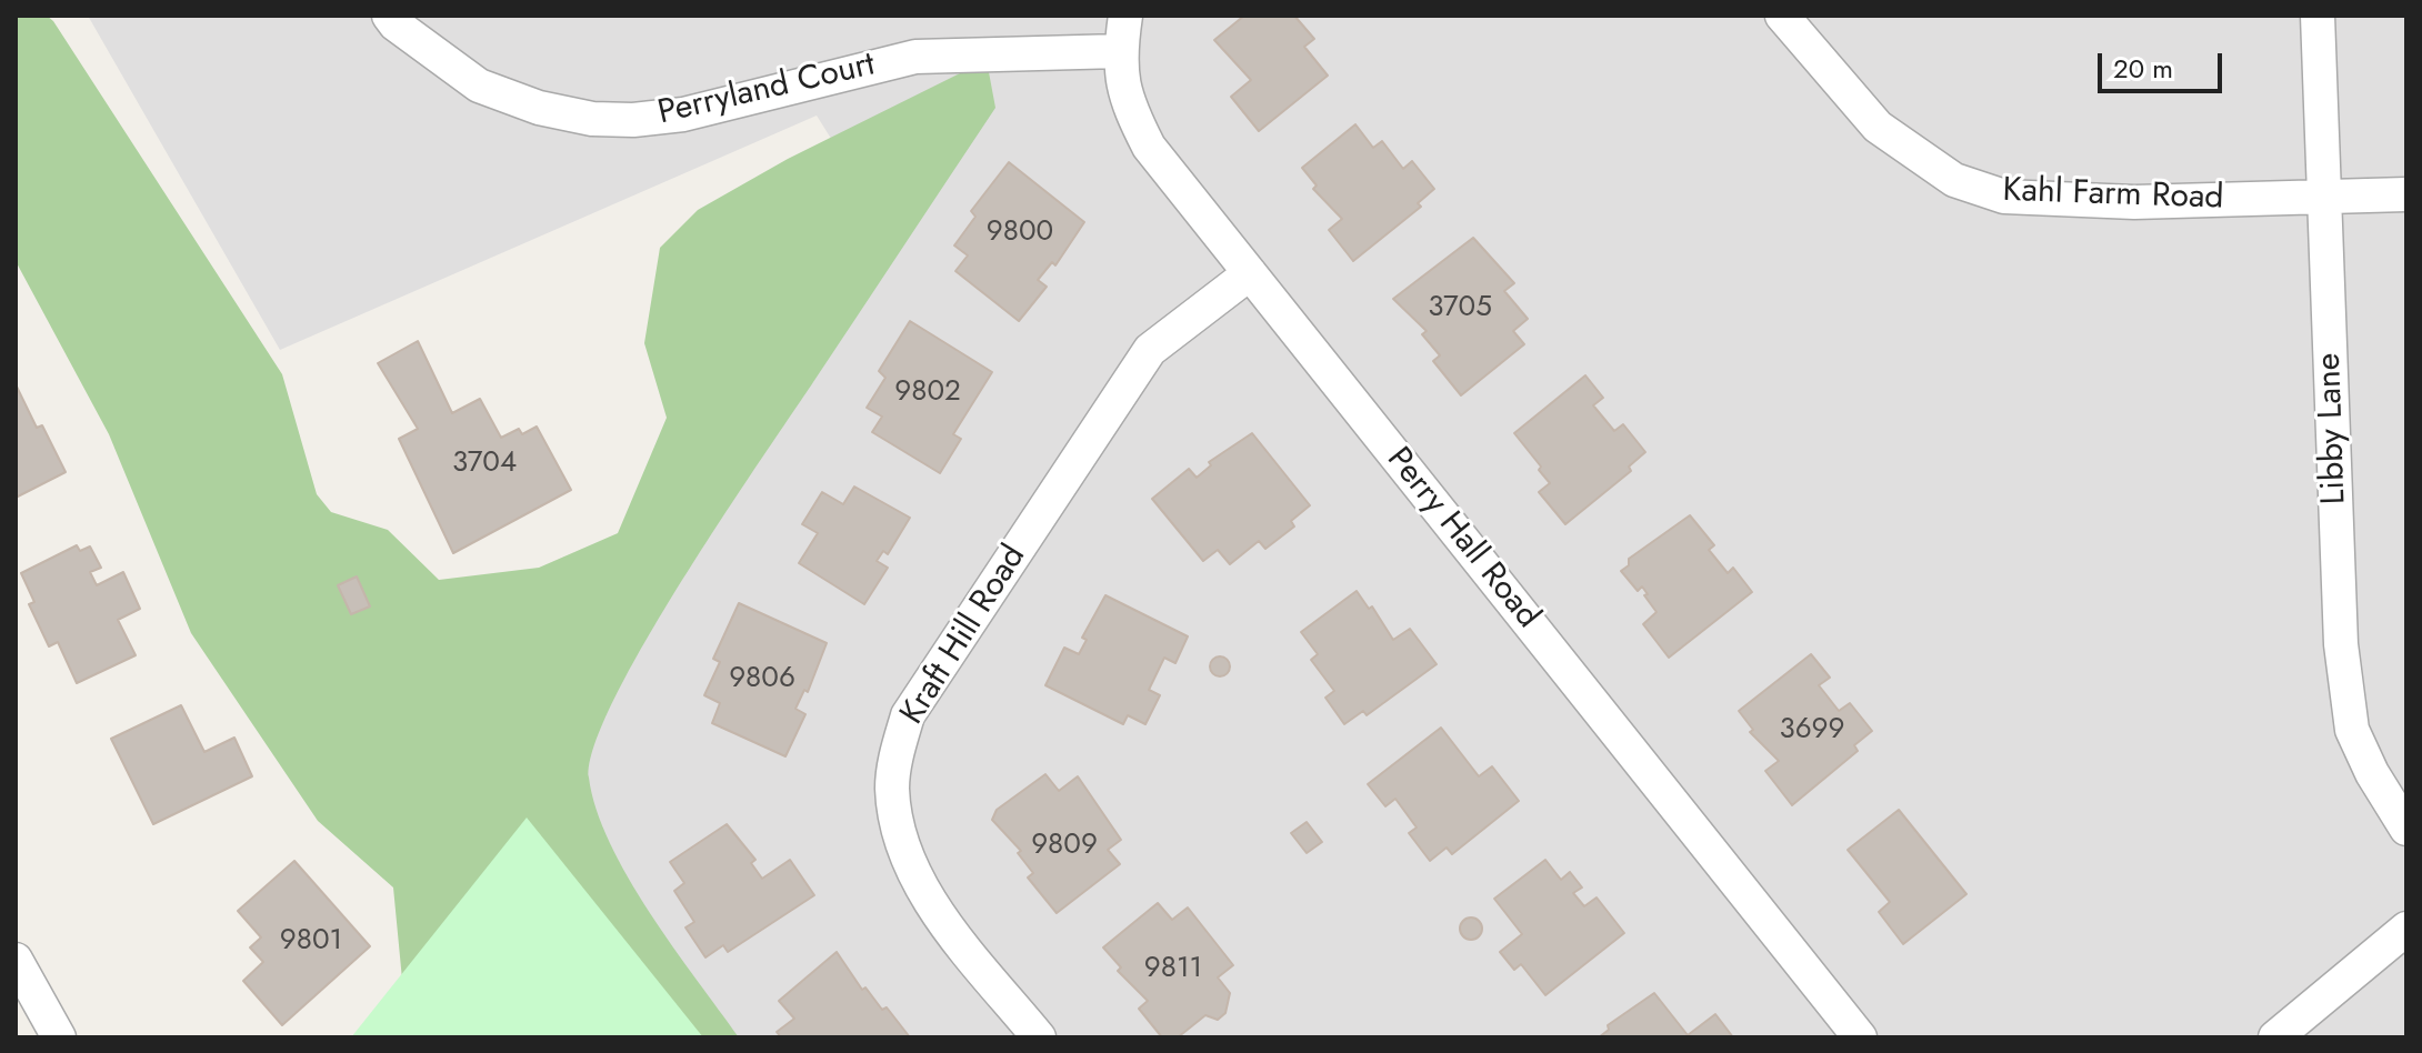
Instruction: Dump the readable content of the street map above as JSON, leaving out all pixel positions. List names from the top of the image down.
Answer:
{
  "streets": {
    "street": [
      "Perryland Court",
      "Kahl Farm Road",
      "Libby Lane",
      "Perry Hall Road",
      "Kraft Hill Road"
    ]
  },
  "crossings": [
    ["Perryland Court", "Perry Hall Road"],
    ["Kahl Farm Road", "Libby Lane"],
    ["Perry Hall Road", "Kraft Hill Road"]
  ],
  "house_numbers": [
    "9800",
    "3705",
    "9802",
    "3704",
    "9806",
    "3699",
    "9809",
    "9801",
    "9811"
  ],
  "scale_bar": "20 m"
}
